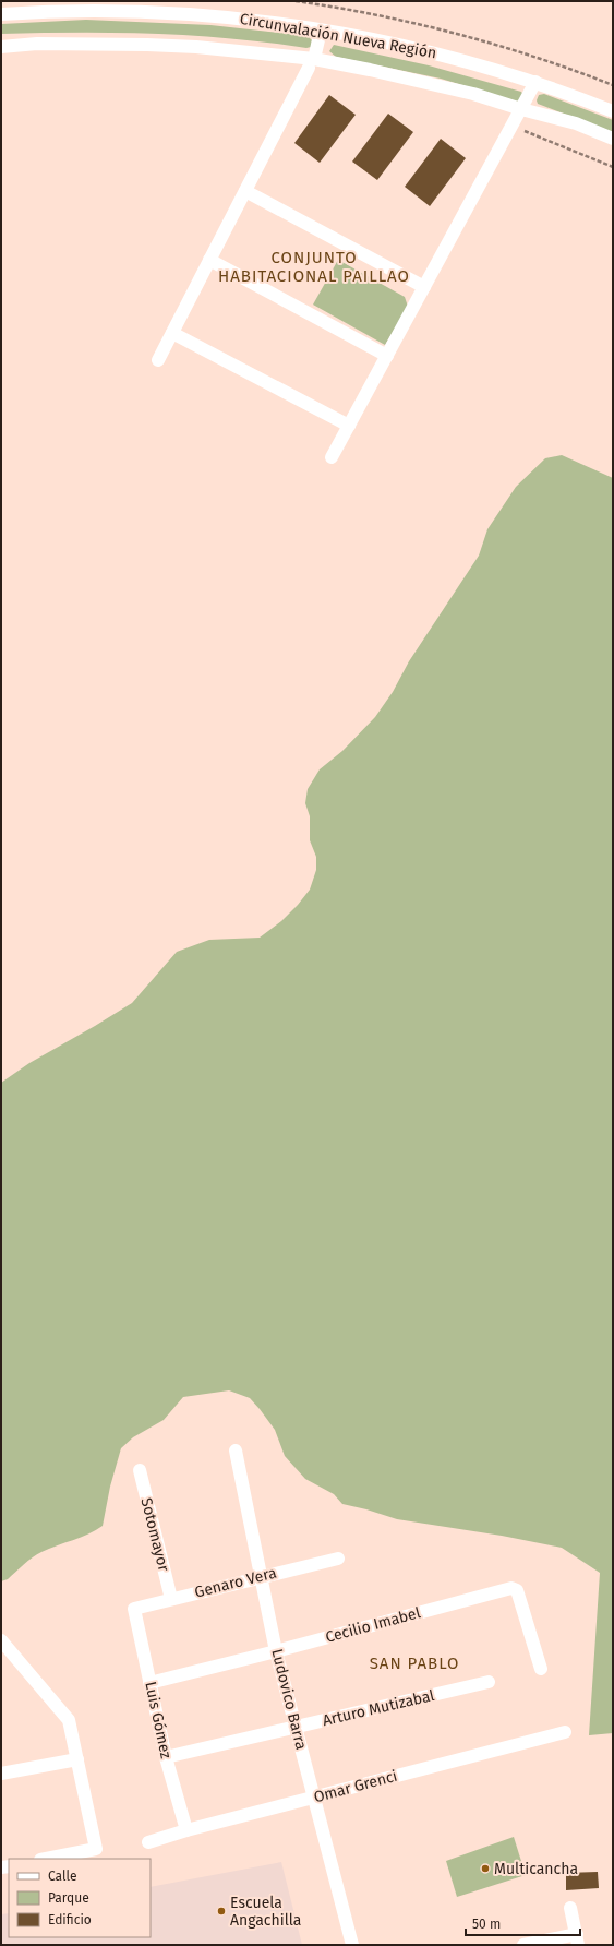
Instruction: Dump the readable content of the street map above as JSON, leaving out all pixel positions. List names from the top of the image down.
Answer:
{
  "streets": {
    "street": [
      "Circunvalación Nueva Región",
      "Sotomayor",
      "Genaro Vera",
      "Cecilio Imabel",
      "Ludovico Barra",
      "Arturo Mutizabal",
      "Luis Gómez",
      "Omar Grenci"
    ]
  },
  "crossings": [
    ["Sotomayor", "Genaro Vera"],
    ["Genaro Vera", "Ludovico Barra"],
    ["Genaro Vera", "Luis Gómez"],
    ["Cecilio Imabel", "Ludovico Barra"],
    ["Cecilio Imabel", "Luis Gómez"],
    ["Ludovico Barra", "Arturo Mutizabal"],
    ["Ludovico Barra", "Omar Grenci"],
    ["Arturo Mutizabal", "Luis Gómez"],
    ["Luis Gómez", "Omar Grenci"]
  ],
  "districts": ["CONJUNTO HABITACIONAL PAILLAO", "SAN PABLO"],
  "places": ["Multicancha", "Escuela Angachilla"],
  "legend": ["Calle", "Parque", "Edificio"],
  "scale_bar": "50 m"
}
